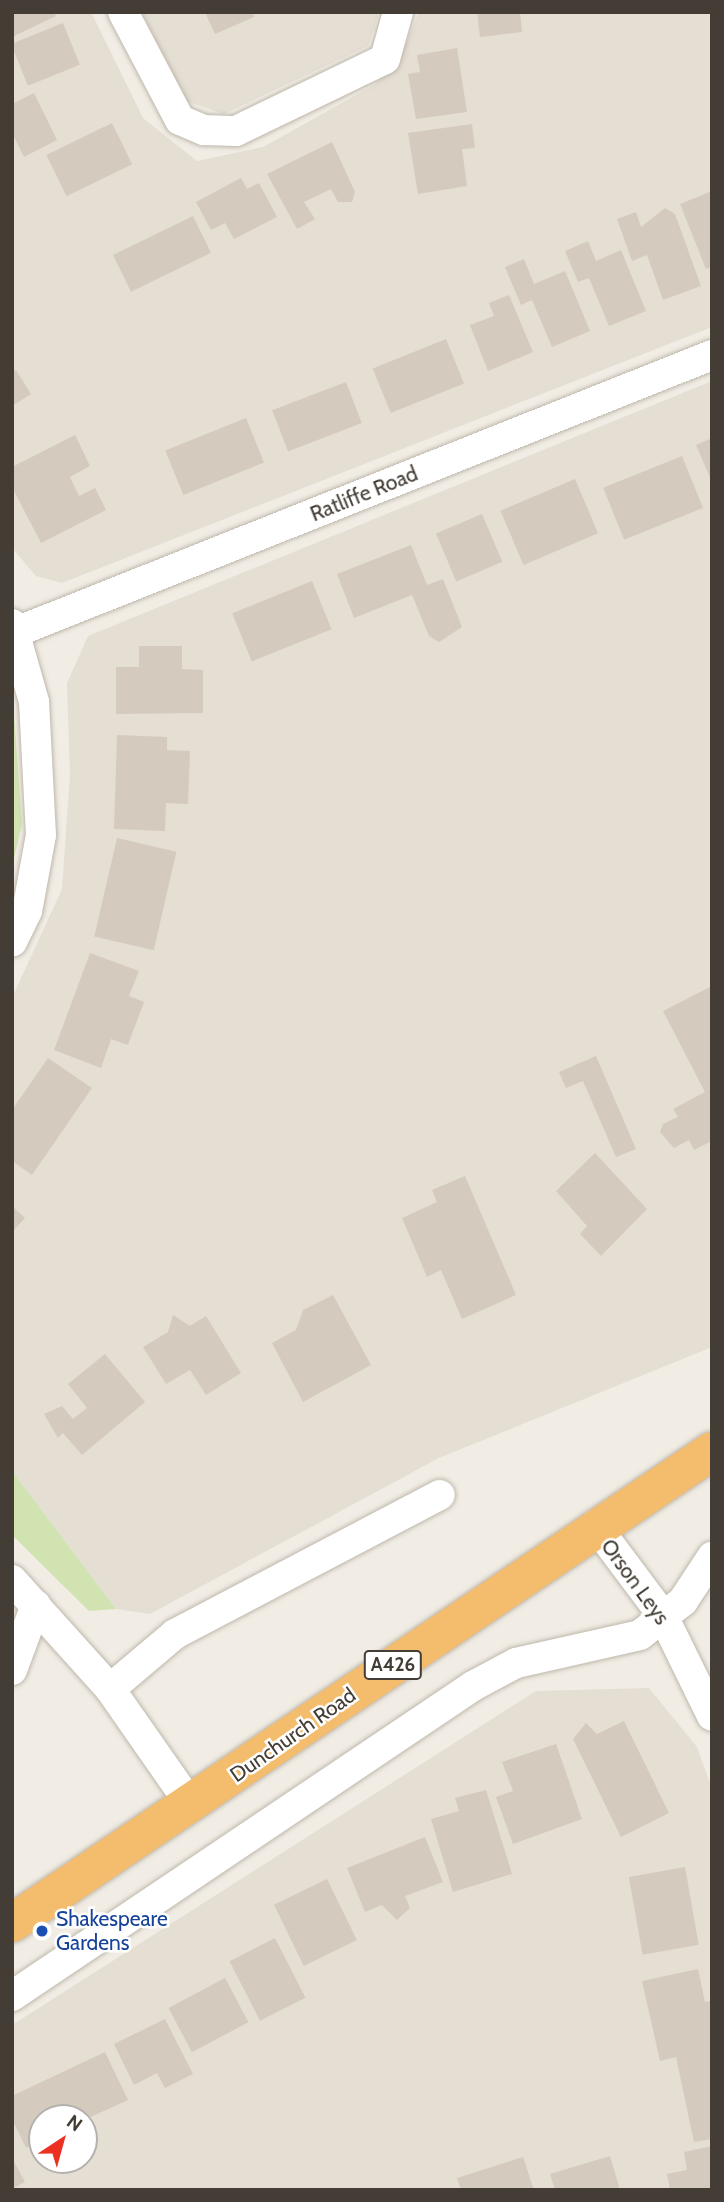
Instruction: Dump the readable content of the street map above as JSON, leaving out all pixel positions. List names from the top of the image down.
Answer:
{
  "streets": {
    "highway": ["A426", "Dunchurch Road"],
    "street": ["Ratliffe Road", "Orson Leys"]
  },
  "crossings": [
    ["Orson Leys", "Dunchurch Road"]
  ],
  "places": ["Shakespeare Gardens"],
  "north": "top right"
}
